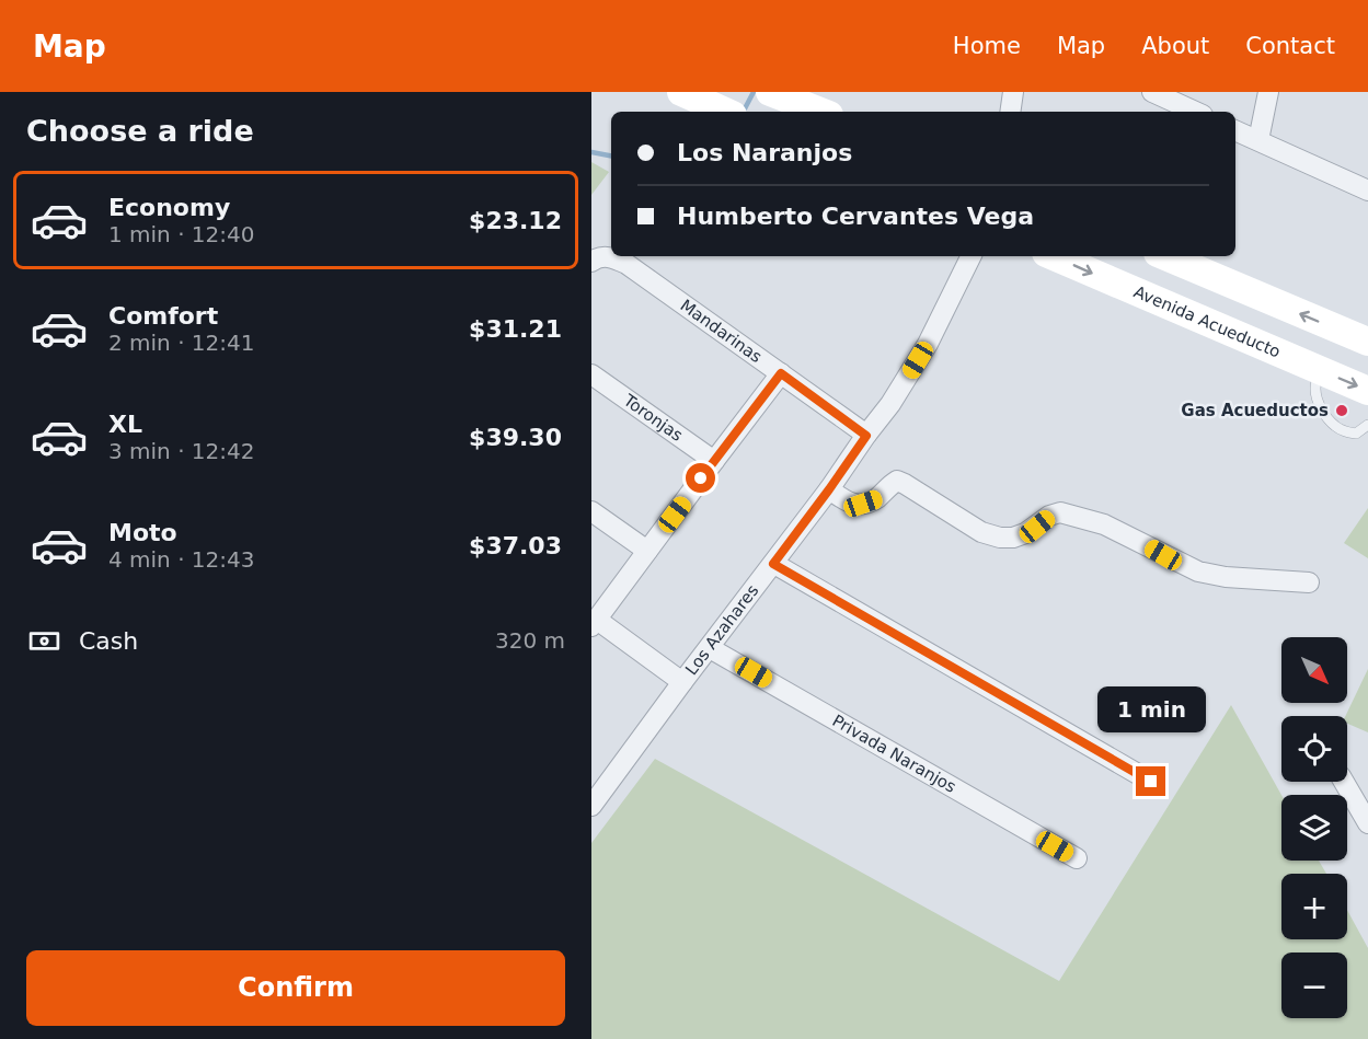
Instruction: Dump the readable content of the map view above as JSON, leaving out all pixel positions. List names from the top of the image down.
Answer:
{
  "streets": {
    "street": [
      "Avenida Acueducto",
      "Mandarinas",
      "Toronjas",
      "Los Azahares",
      "Privada Naranjos"
    ]
  },
  "crossings": [
    ["Mandarinas", "Los Azahares"],
    ["Los Azahares", "Privada Naranjos"]
  ],
  "places": ["Gas Acueductos"],
  "north": "bottom right",
  "page": {
    "header": "Map",
    "nav": [
      "Home",
      "Map",
      "About",
      "Contact"
    ],
    "heading": "Choose a ride",
    "banner": ["Los Naranjos", "Humberto Cervantes Vega"],
    "list": [
      {
        "name": "Economy",
        "note": "1 min · 12:40",
        "value": "$23.12"
      },
      {
        "name": "Comfort",
        "note": "2 min · 12:41",
        "value": "$31.21"
      },
      {
        "name": "XL",
        "note": "3 min · 12:42",
        "value": "$39.30"
      },
      {
        "name": "Moto",
        "note": "4 min · 12:43",
        "value": "$37.03"
      }
    ],
    "pay": ["Cash", "320 m"],
    "map_buttons": ["+", "−"],
    "bubble": "1 min",
    "buttons": "Confirm"
  }
}
